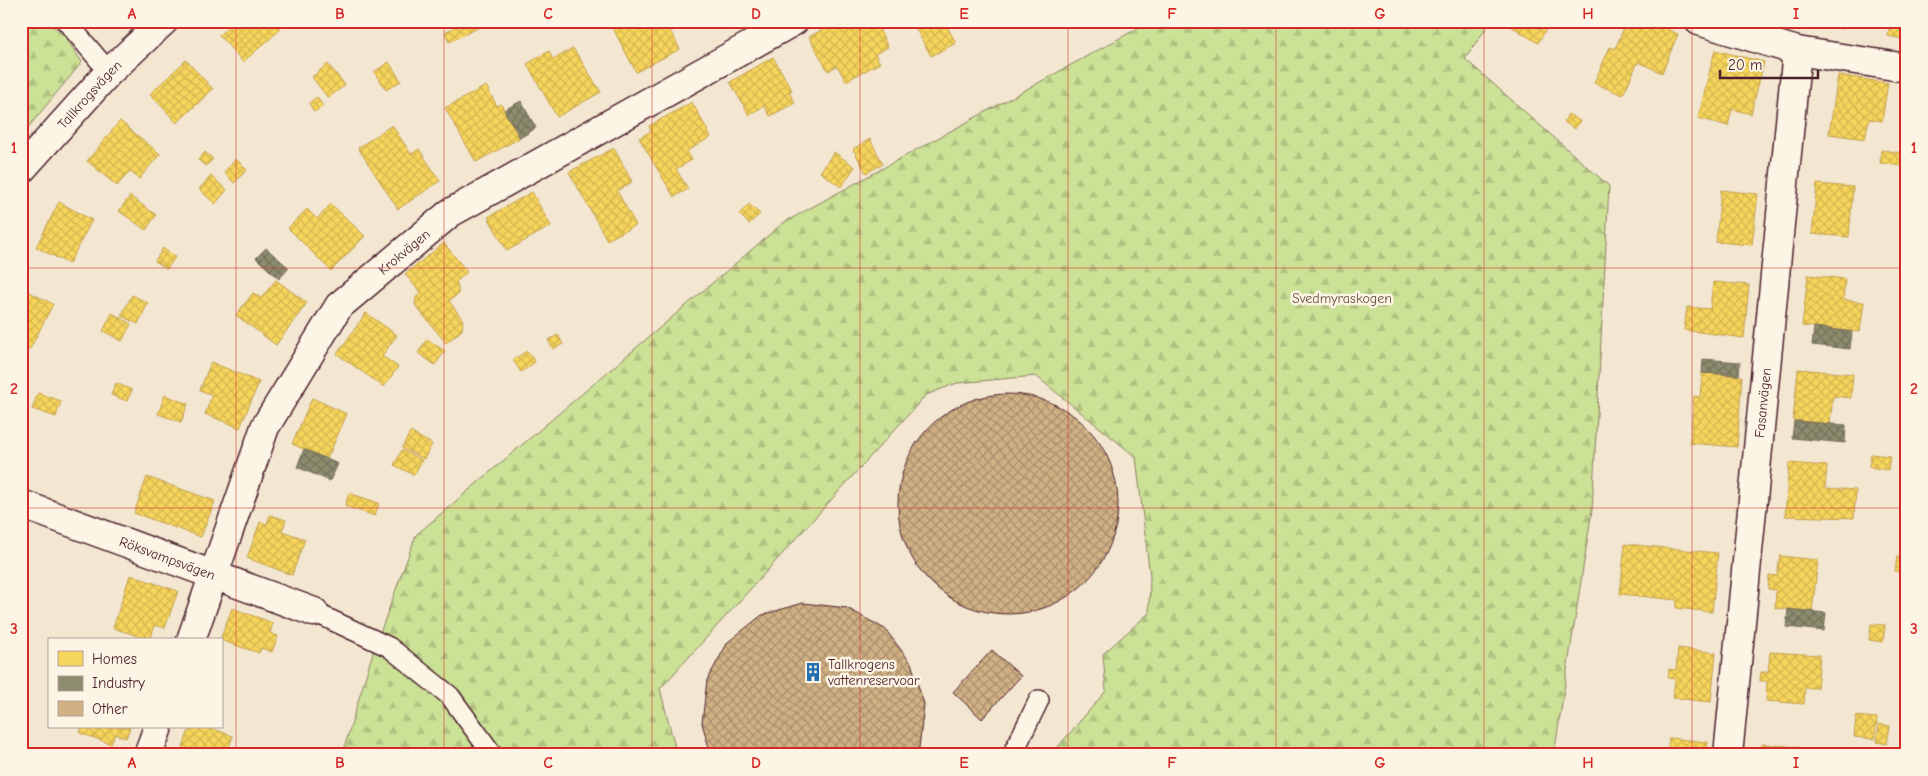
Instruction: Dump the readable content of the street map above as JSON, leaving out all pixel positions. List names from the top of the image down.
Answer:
{
  "streets": {
    "street": [
      "Tallkrogsvägen",
      "Krokvägen",
      "Fasanvägen",
      "Röksvampsvägen"
    ]
  },
  "crossings": [
    ["Krokvägen", "Röksvampsvägen"]
  ],
  "parks": ["Svedmyraskogen"],
  "places": {
    "building": ["Tallkrogens vattenreservoar"]
  },
  "legend": ["Homes", "Industry", "Other"],
  "scale_bar": "20 m",
  "grid": {
    "columns": [
      "A",
      "B",
      "C",
      "D",
      "E",
      "F",
      "G",
      "H",
      "I"
    ],
    "rows": ["1", "2", "3"]
  }
}
